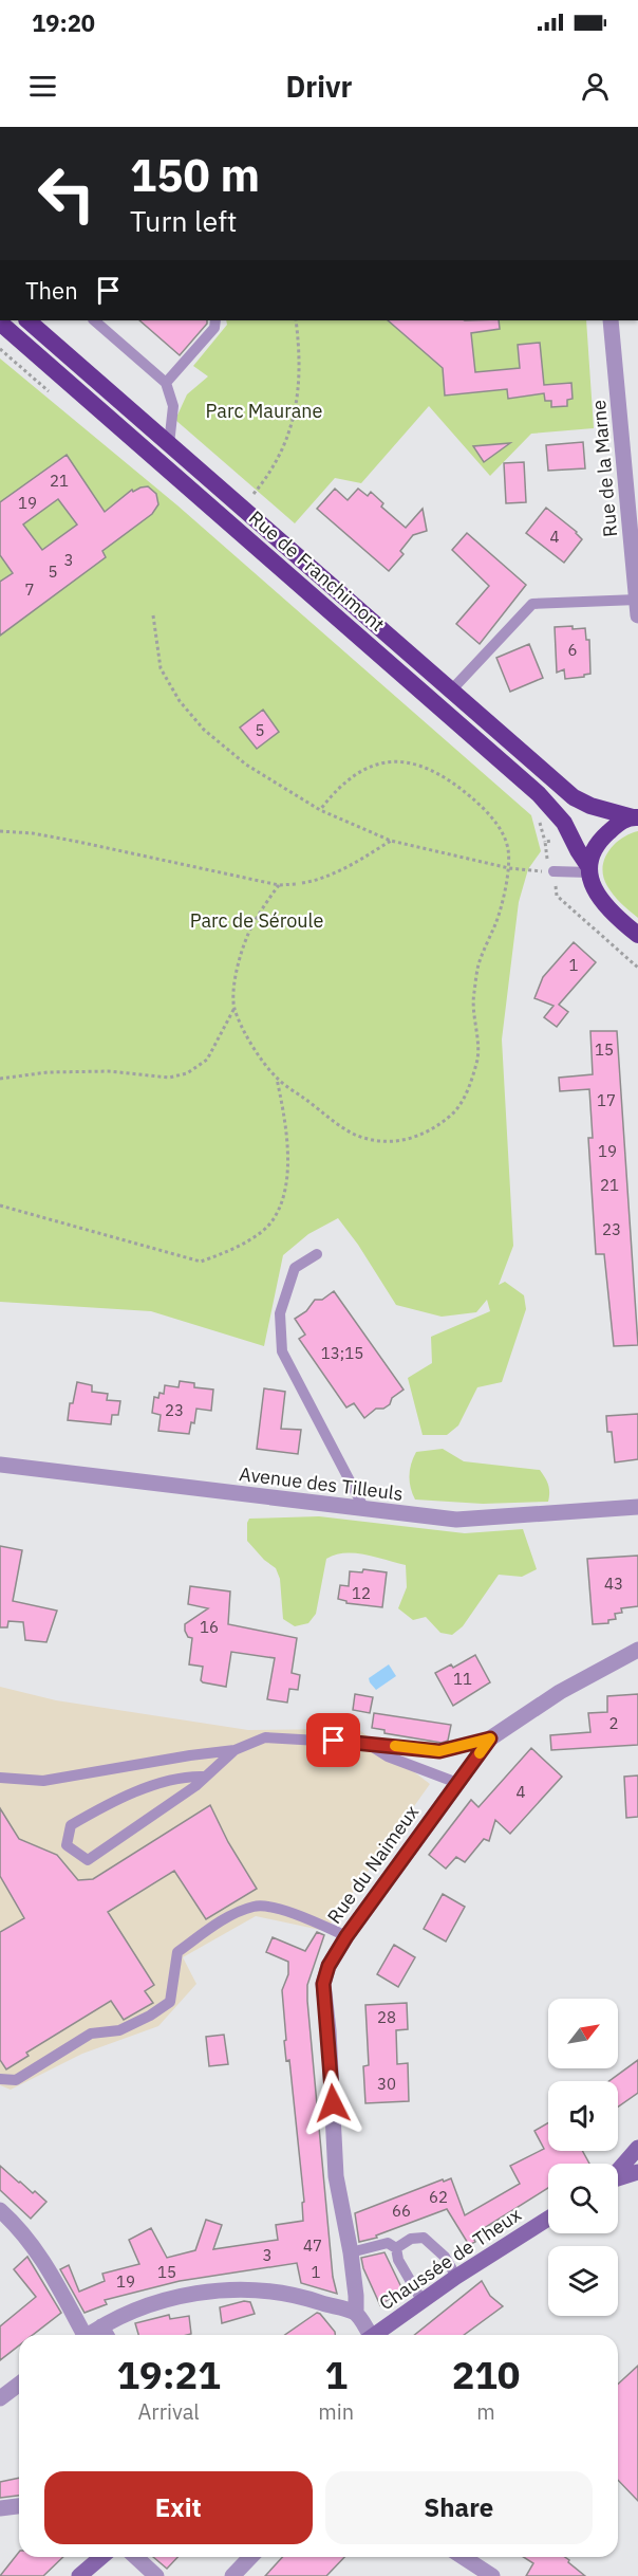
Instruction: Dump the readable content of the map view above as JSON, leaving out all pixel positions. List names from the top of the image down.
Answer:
{
  "streets": {
    "highway": ["Rue de Franchimont"],
    "main road": ["Chaussée de Theux"],
    "street": ["Rue de la Marne", "Avenue des Tilleuls", "Rue du Naimeux"]
  },
  "parks": ["Parc Maurane", "Parc de Séroule"],
  "house_numbers": [
    "21",
    "19",
    "4",
    "3",
    "5",
    "7",
    "6",
    "5",
    "1",
    "15",
    "17",
    "19",
    "21",
    "23",
    "13;15",
    "23",
    "43",
    "12",
    "16",
    "11",
    "2",
    "4",
    "28",
    "30",
    "62",
    "66",
    "47",
    "3",
    "15",
    "1",
    "19"
  ],
  "north": "top right",
  "page": {
    "status": "19:20",
    "header": "Drivr",
    "turn": ["150 m", "Turn left"],
    "then": "Then",
    "eta": [
      "19:21",
      "Arrival",
      "1",
      "min",
      "210",
      "m"
    ],
    "buttons": ["Exit", "Share"]
  }
}
